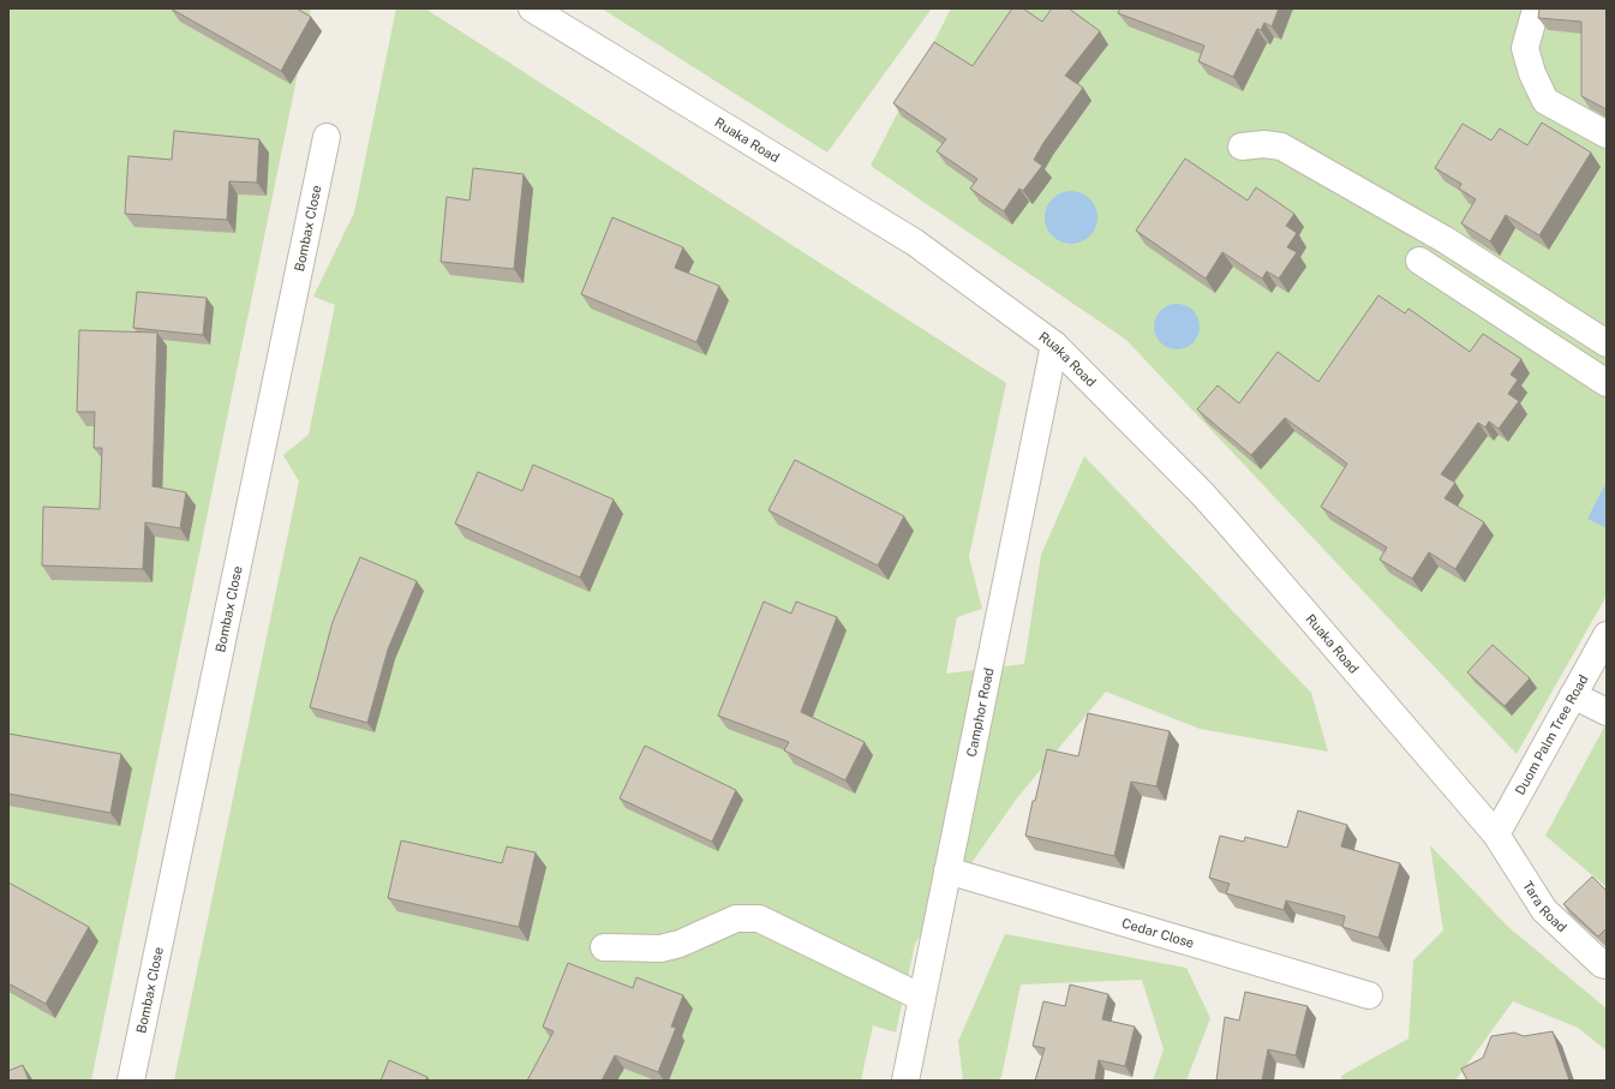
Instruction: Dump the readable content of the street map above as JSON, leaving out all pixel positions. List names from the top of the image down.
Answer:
{
  "streets": {
    "street": [
      "Ruaka Road",
      "Bombax Close",
      "Camphor Road",
      "Duom Palm Tree Road",
      "Tara Road",
      "Cedar Close"
    ]
  },
  "crossings": [
    ["Ruaka Road", "Camphor Road"],
    ["Ruaka Road", "Duom Palm Tree Road"],
    ["Ruaka Road", "Tara Road"],
    ["Camphor Road", "Cedar Close"],
    ["Duom Palm Tree Road", "Tara Road"]
  ]
}
